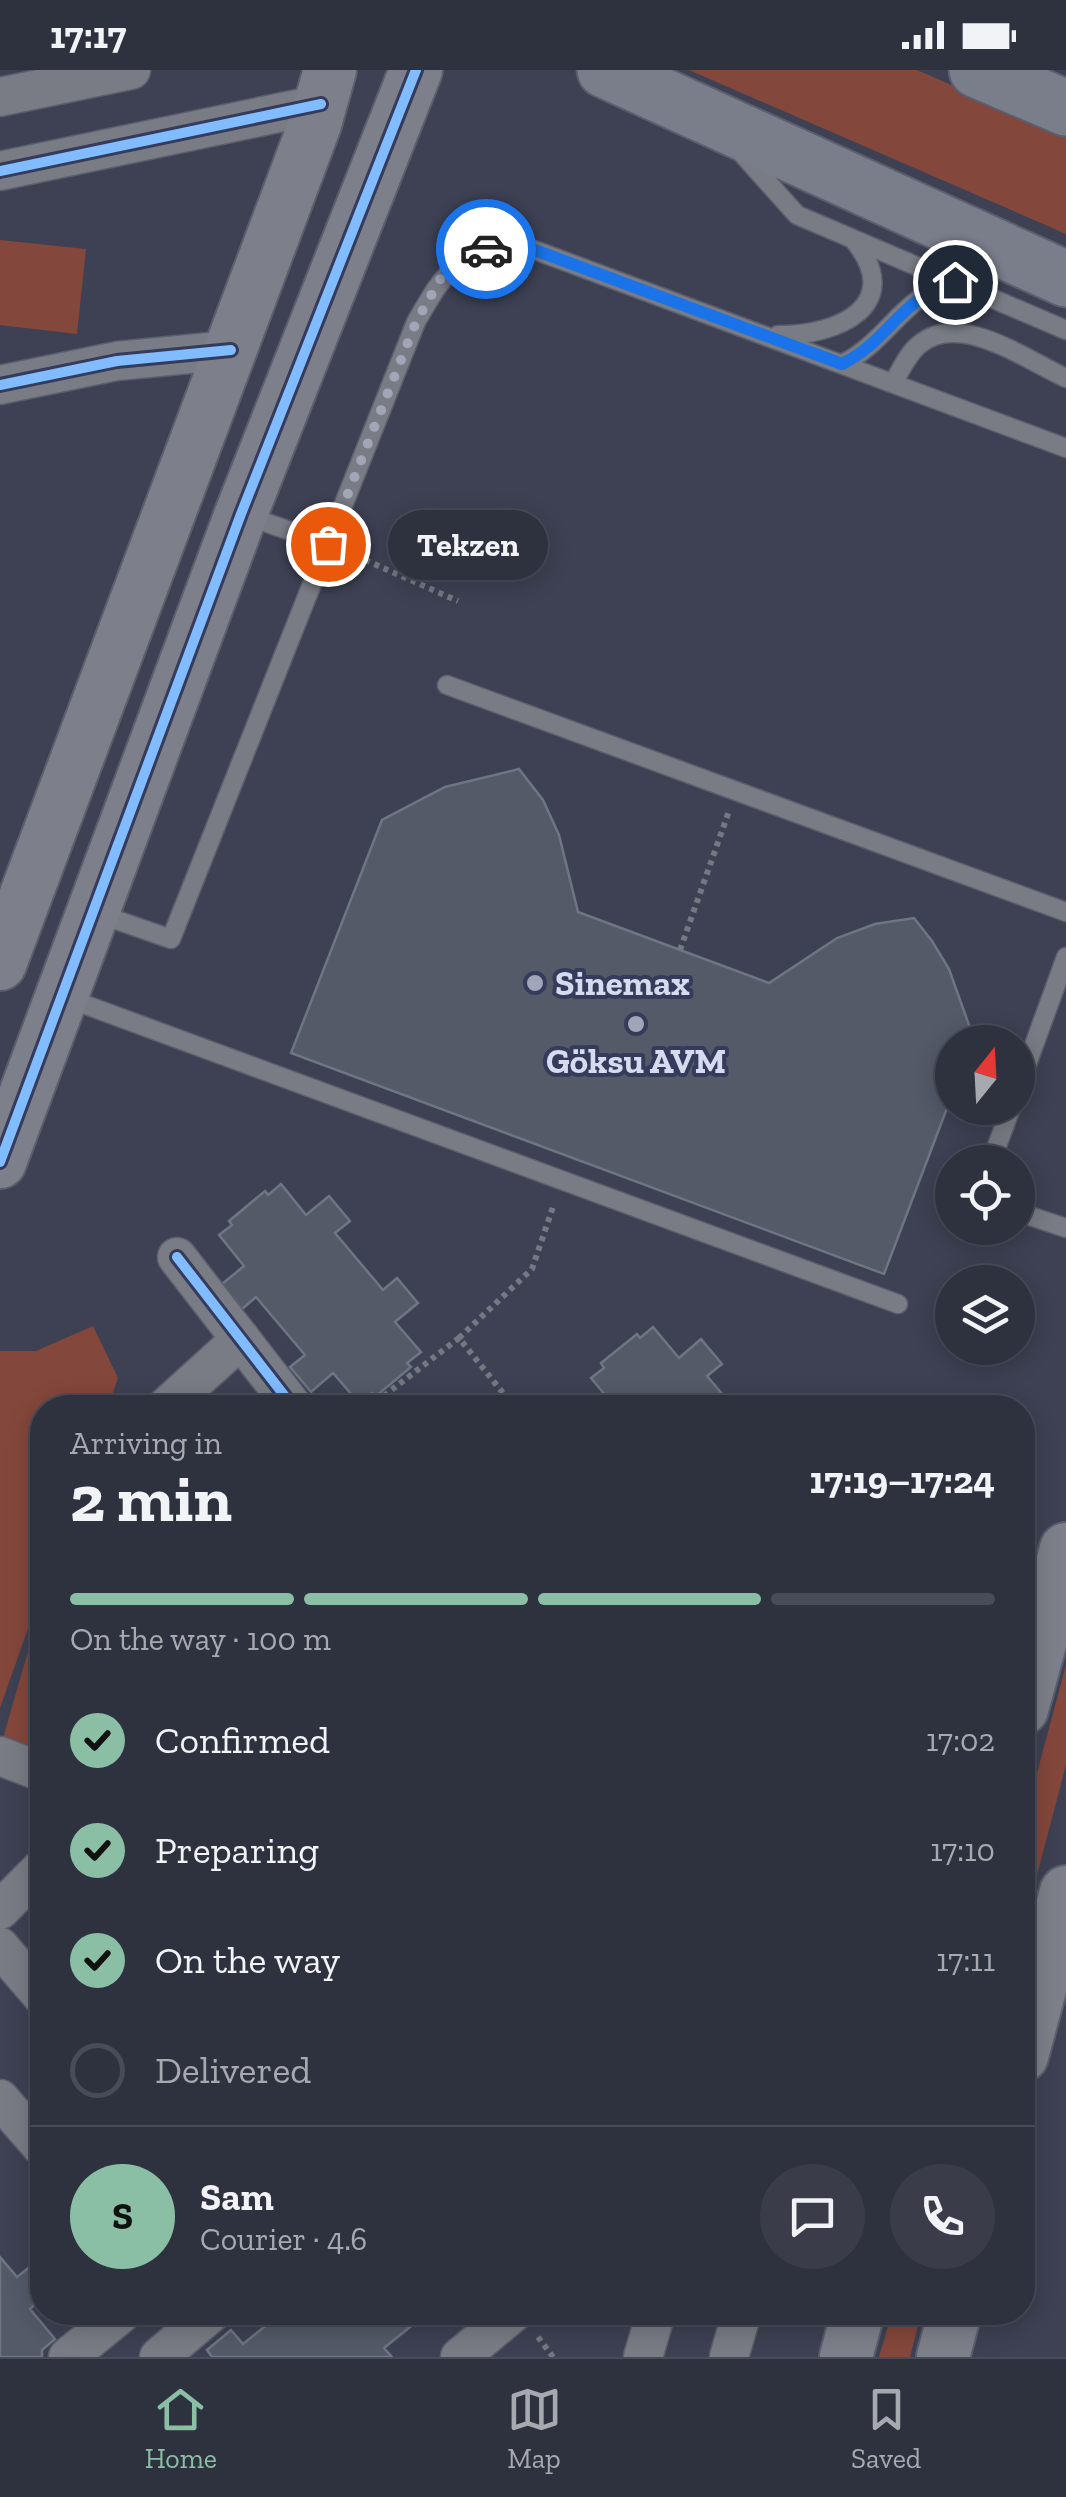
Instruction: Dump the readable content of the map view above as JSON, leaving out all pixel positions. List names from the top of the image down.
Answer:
{
  "places": ["Tekzen", "Sinemax", "Göksu AVM"],
  "north": "top",
  "page": {
    "status": "17:17",
    "bubble": "Tekzen",
    "heading": ["2 min", "Arriving in", "17:19–17:24"],
    "panel": ["Sam", "Courier · 4.6"],
    "bar": "On the way · 100 m",
    "list": [
      ["Confirmed", "17:02"],
      ["Preparing", "17:10"],
      ["On the way", "17:11"],
      "Delivered"
    ],
    "round": "S",
    "tabs": ["Home", "Map", "Saved"]
  }
}
